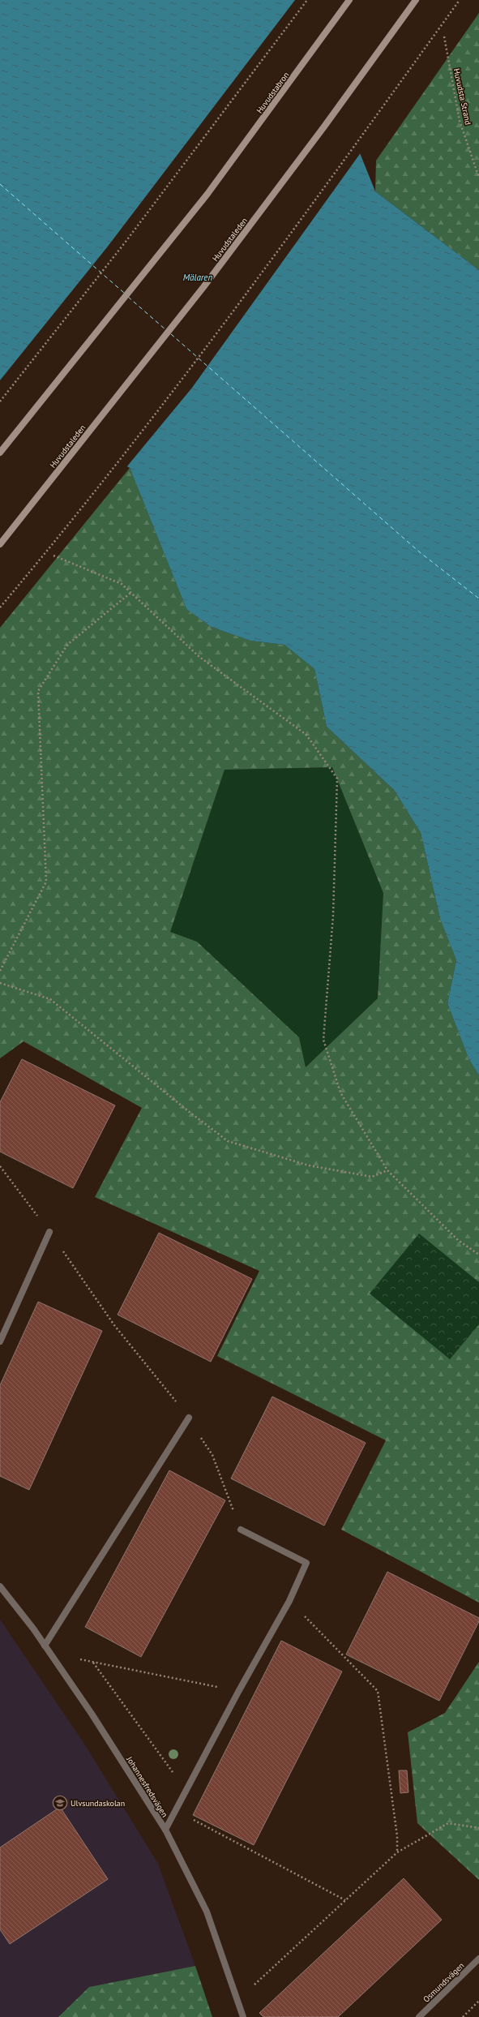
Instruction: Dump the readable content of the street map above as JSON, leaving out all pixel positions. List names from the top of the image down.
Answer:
{
  "streets": {
    "main road": ["Huvudstabron", "Huvudstaleden"],
    "street": ["Johannesfredsvägen", "Osmundsvägen"],
    "path": ["Huvudsta Strand"]
  },
  "water": ["Mälaren"],
  "places": {
    "school or university": ["Ulvsundaskolan"]
  }
}
